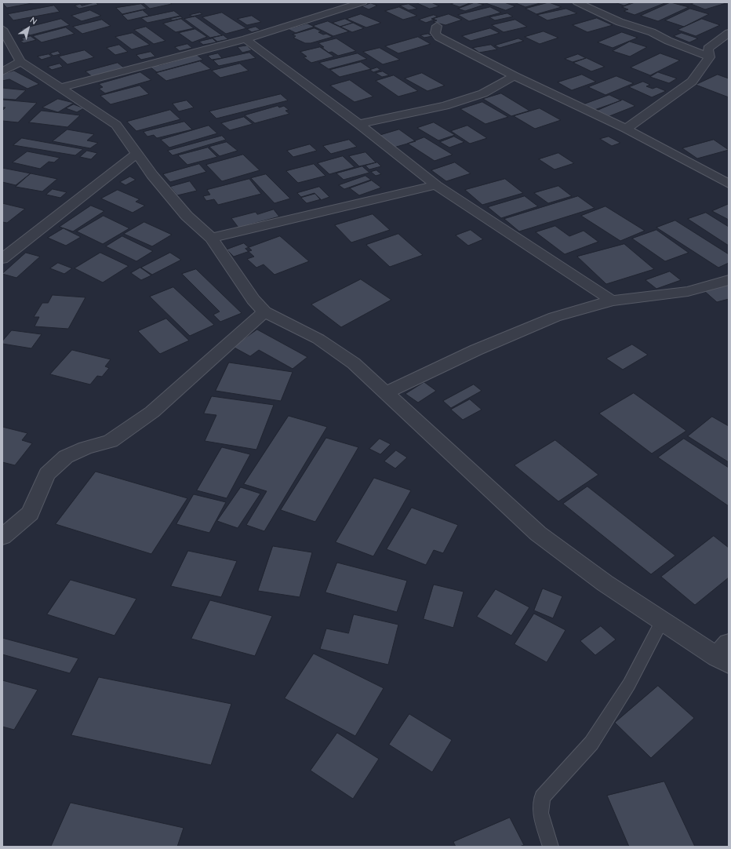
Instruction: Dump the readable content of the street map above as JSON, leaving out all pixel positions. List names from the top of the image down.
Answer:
{
  "north": "top right"
}
